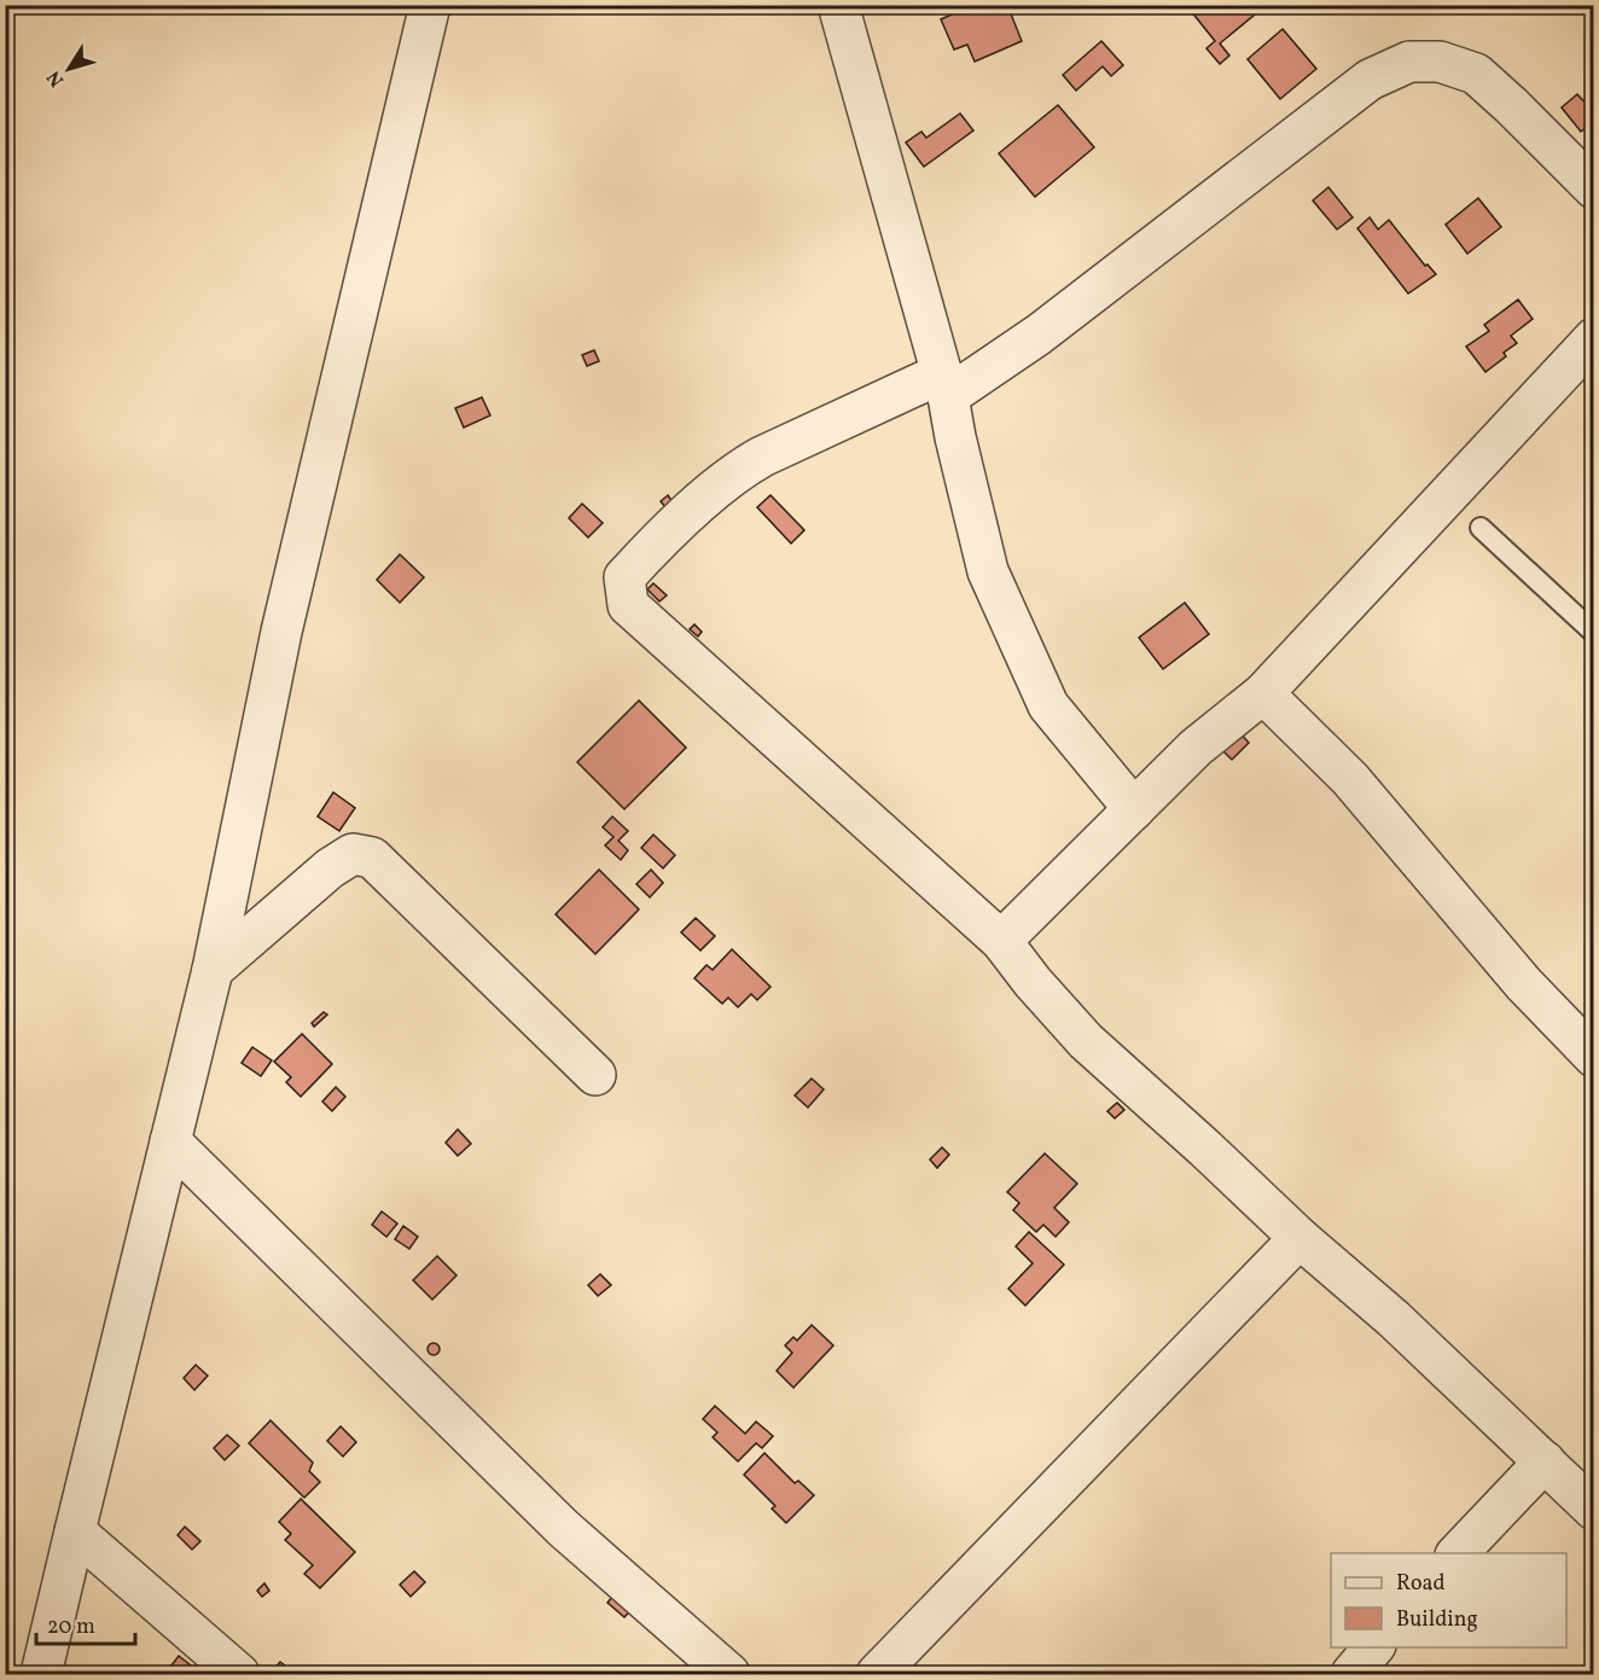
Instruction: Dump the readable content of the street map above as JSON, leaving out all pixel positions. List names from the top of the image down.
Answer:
{
  "legend": ["Road", "Building"],
  "scale_bar": "20 m",
  "north": "bottom left"
}
